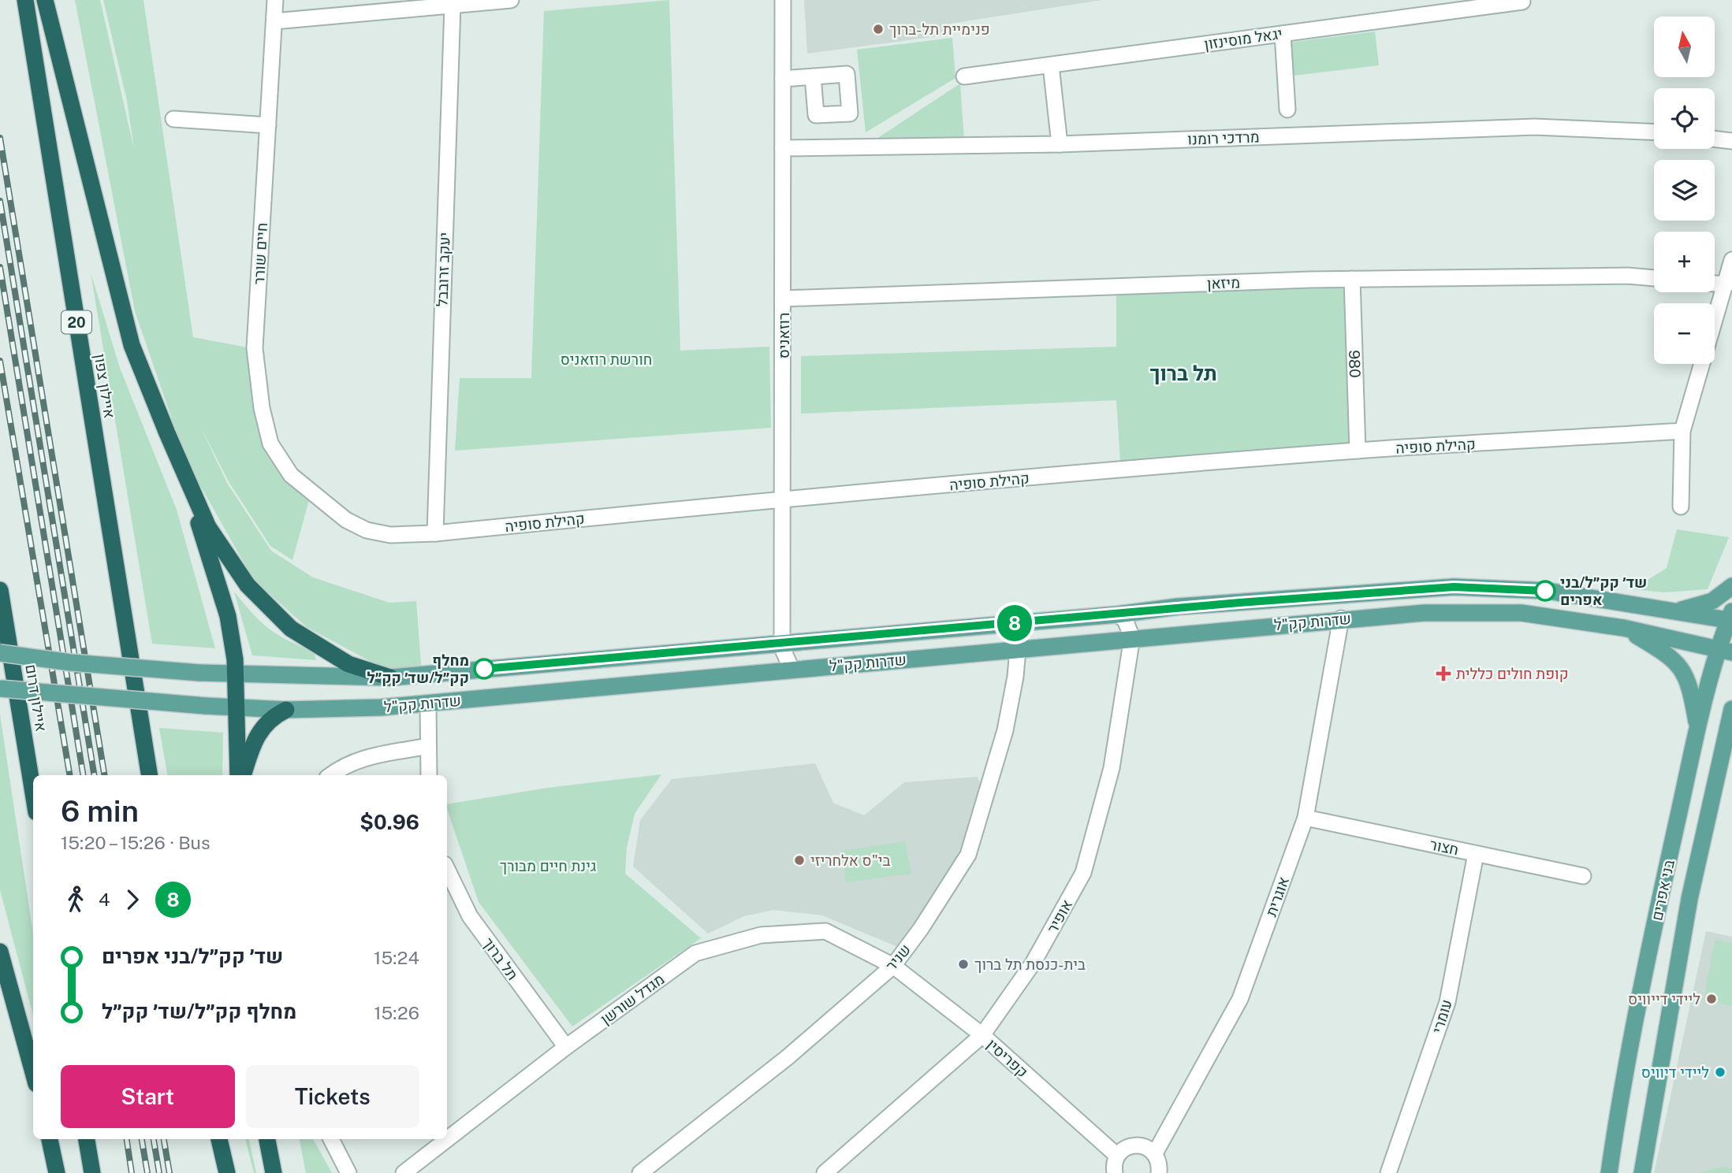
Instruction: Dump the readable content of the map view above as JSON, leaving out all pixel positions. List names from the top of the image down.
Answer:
{
  "streets": {
    "highway": ["20", "איילון צפון", "איילון דרום"],
    "main road": ["שדרות קק\"ל", "בני אפרים"],
    "street": [
      "יגאל מוסינזון",
      "מרדכי רומנו",
      "חיים שורר",
      "יעקב זרובבל",
      "מיזאן",
      "רוזאניס",
      "980",
      "קהילת סופיה",
      "חצור",
      "אוגרית",
      "אופיר",
      "שניר",
      "תל ברוך",
      "מגדל שורשן",
      "עומרי",
      "קפריסין"
    ]
  },
  "crossings": [
    ["מרדכי רומנו", "רוזאניס"],
    ["חיים שורר", "קהילת סופיה"],
    ["יעקב זרובבל", "קהילת סופיה"],
    ["מיזאן", "רוזאניס"],
    ["מיזאן", "980"],
    ["רוזאניס", "קהילת סופיה"],
    ["רוזאניס", "שדרות קק\"ל"],
    ["980", "קהילת סופיה"],
    ["שדרות קק\"ל", "בני אפרים"],
    ["שדרות קק\"ל", "אוגרית"],
    ["שדרות קק\"ל", "אופיר"],
    ["שדרות קק\"ל", "שניר"],
    ["חצור", "אוגרית"],
    ["חצור", "עומרי"],
    ["אופיר", "קפריסין"],
    ["שניר", "מגדל שורשן"],
    ["שניר", "קפריסין"],
    ["תל ברוך", "מגדל שורשן"],
    ["מגדל שורשן", "קפריסין"]
  ],
  "districts": ["תל ברוך"],
  "parks": ["חורשת רוזאניס", "גינת חיים מבורך"],
  "places": {
    "other": [
      "פנימיית תל-ברוך",
      "שד׳ קק״ל/בני אפרים",
      "מחלף קק״ל/שד׳ קק״ל",
      "בי\"ס אלחריזי",
      "בית-כנסת תל ברוך",
      "ליידי דייוויס",
      "ליידי דיוויס"
    ],
    "health": ["קופת חולים כללית"]
  },
  "lines": ["bus line 8"],
  "north": "top",
  "page": {
    "on_map": "8",
    "map_buttons": ["+", "−"],
    "heading": ["6 min", "15:20 – 15:26 · Bus", "$0.96"],
    "legs": ["4", "8"],
    "list": [
      {
        "name": "שד׳ קק״ל/בני אפרים",
        "value": "15:24"
      },
      {
        "name": "מחלף קק״ל/שד׳ קק״ל",
        "value": "15:26"
      }
    ],
    "buttons": ["Start", "Tickets"]
  }
}
